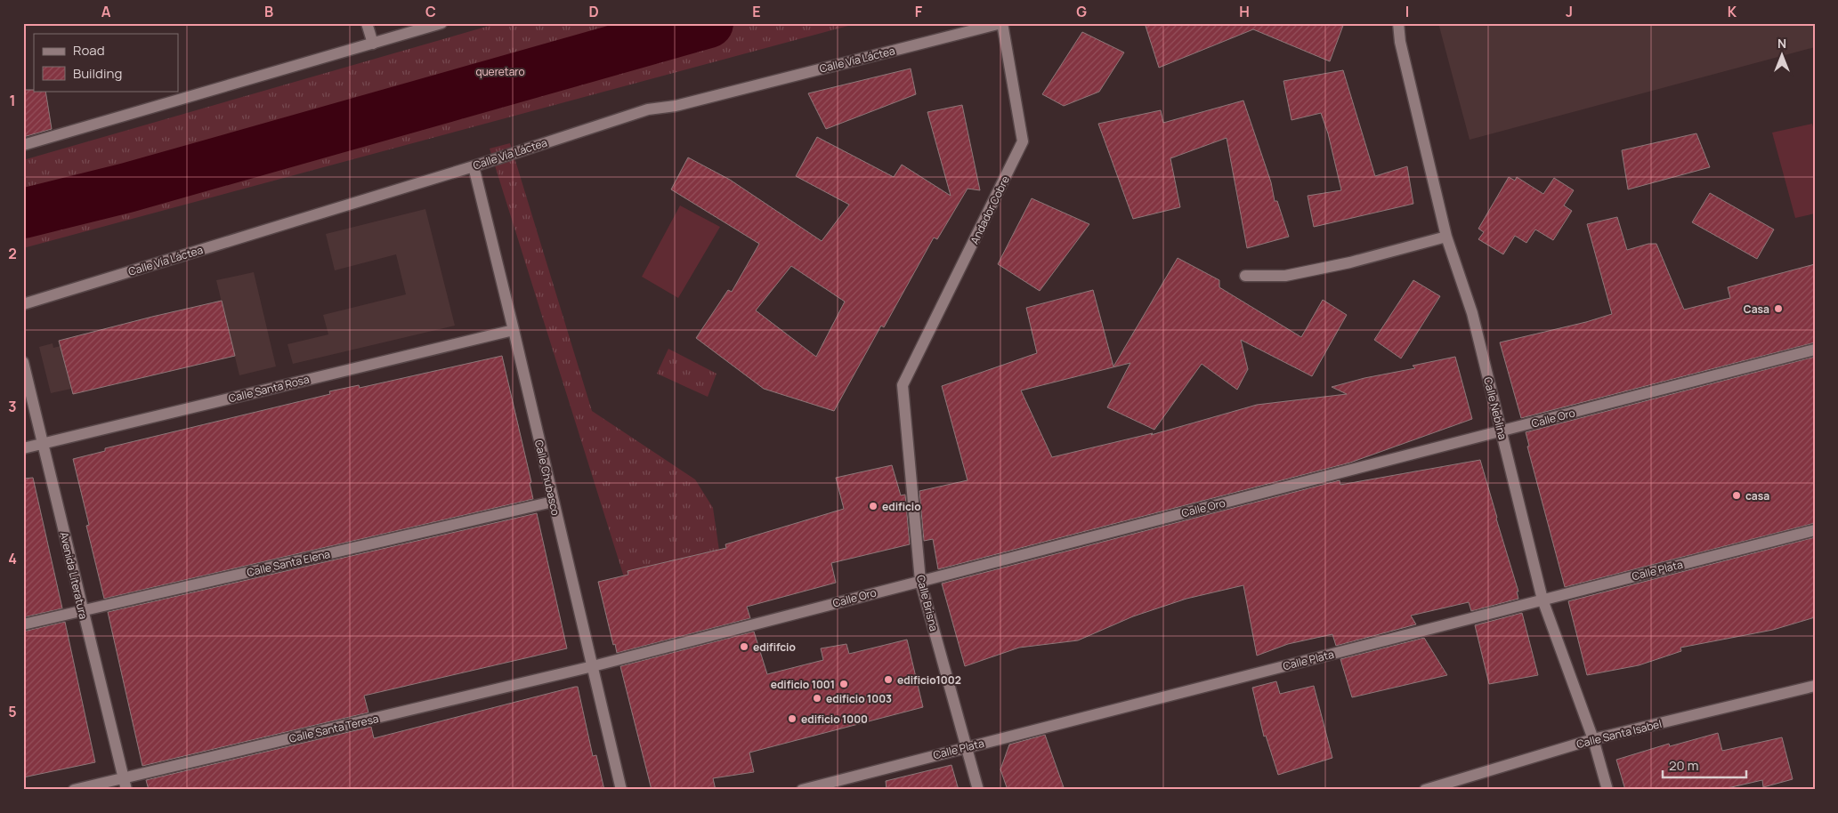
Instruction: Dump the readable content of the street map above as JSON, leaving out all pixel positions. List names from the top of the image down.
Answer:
{
  "streets": {
    "street": [
      "Calle Vía Láctea",
      "Andador Cobre",
      "Calle Santa Rosa",
      "Calle Neblina",
      "Calle Oro",
      "Calle Chubasco",
      "Calle Santa Elena",
      "Calle Plata",
      "Avenida Literatura",
      "Calle Brisna",
      "Calle Santa Teresa",
      "Calle Santa Isabel"
    ]
  },
  "crossings": [
    ["Calle Vía Láctea", "Andador Cobre"],
    ["Calle Vía Láctea", "Calle Chubasco"],
    ["Andador Cobre", "Calle Brisna"],
    ["Calle Santa Rosa", "Calle Chubasco"],
    ["Calle Santa Rosa", "Avenida Literatura"],
    ["Calle Neblina", "Calle Oro"],
    ["Calle Neblina", "Calle Plata"],
    ["Calle Neblina", "Calle Santa Isabel"],
    ["Calle Oro", "Calle Chubasco"],
    ["Calle Oro", "Calle Brisna"],
    ["Calle Oro", "Calle Santa Teresa"],
    ["Calle Chubasco", "Calle Santa Elena"],
    ["Calle Chubasco", "Calle Santa Teresa"],
    ["Calle Santa Elena", "Avenida Literatura"],
    ["Calle Plata", "Calle Brisna"],
    ["Avenida Literatura", "Calle Santa Teresa"]
  ],
  "parks": ["queretaro"],
  "places": [
    "Casa",
    "casa",
    "edificio",
    "edififcio",
    "edificio1002",
    "edificio 1001",
    "edificio 1003",
    "edificio 1000"
  ],
  "legend": ["Road", "Building"],
  "scale_bar": "20 m",
  "north": "top",
  "grid": {
    "columns": [
      "A",
      "B",
      "C",
      "D",
      "E",
      "F",
      "G",
      "H",
      "I",
      "J",
      "K"
    ],
    "rows": [
      "1",
      "2",
      "3",
      "4",
      "5"
    ]
  }
}
